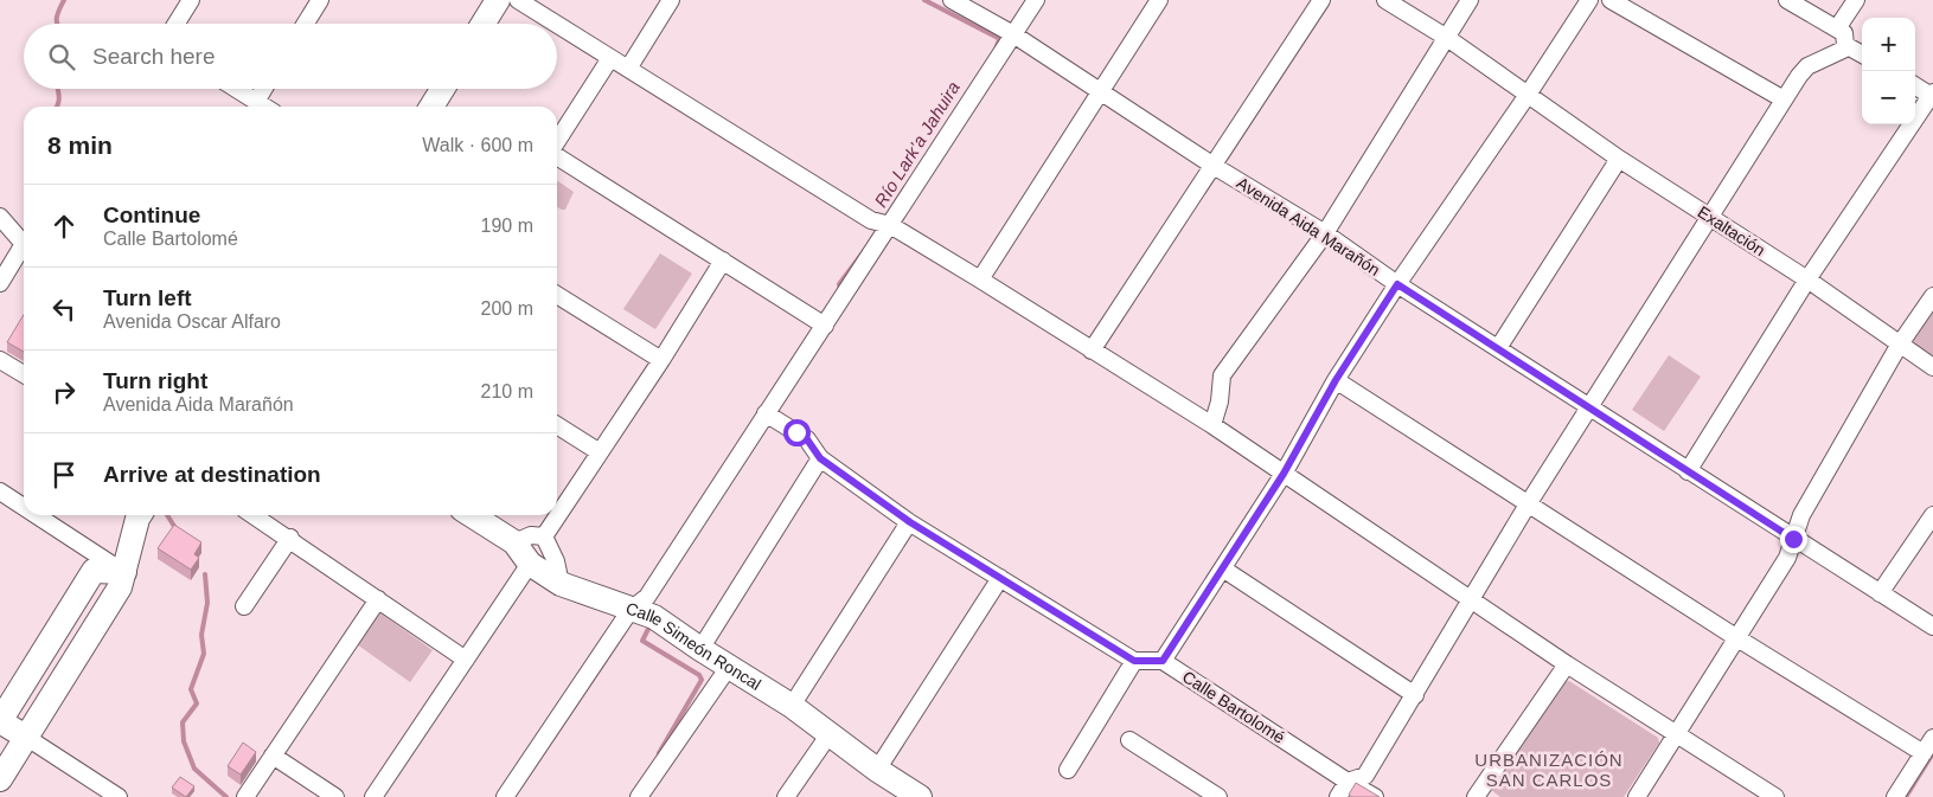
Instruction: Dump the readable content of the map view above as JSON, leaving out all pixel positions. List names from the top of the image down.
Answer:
{
  "streets": {
    "street": [
      "Avenida Aida Marañón",
      "Exaltación",
      "Calle Simeón Roncal",
      "Calle Bartolomé"
    ]
  },
  "districts": ["URBANIZACIÓN SAN CARLOS"],
  "water": ["Río Lark’a Jahuira"],
  "page": {
    "map_buttons": ["+", "−"],
    "search": "Search here",
    "heading": ["8 min", "Walk · 600 m"],
    "list": [
      ["Continue", "Calle Bartolomé", "190 m"],
      ["Turn left", "Avenida Oscar Alfaro", "200 m"],
      ["Turn right", "Avenida Aida Marañón", "210 m"],
      "Arrive at destination"
    ]
  }
}
